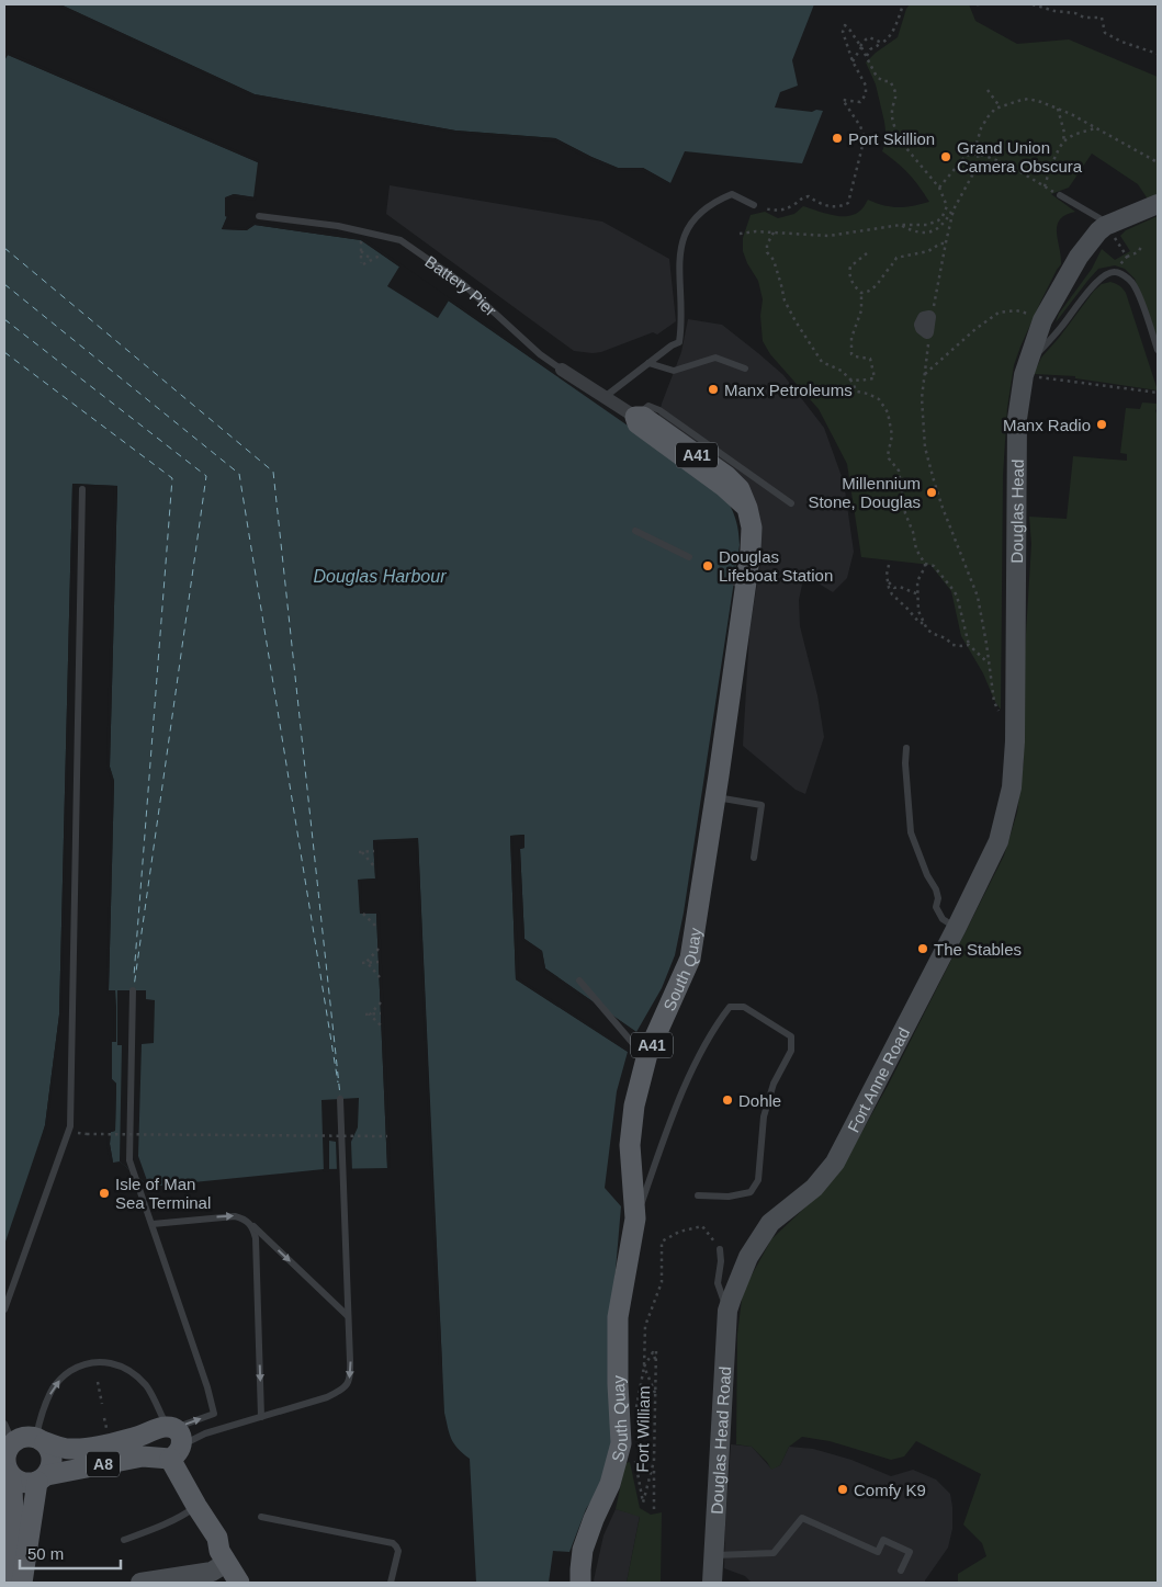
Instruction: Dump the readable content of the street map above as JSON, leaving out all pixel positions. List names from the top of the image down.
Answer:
{
  "streets": {
    "main road": [
      "Battery Pier",
      "A41",
      "Douglas Head",
      "South Quay",
      "Fort Anne Road",
      "Douglas Head Road",
      "A8"
    ],
    "path": ["Fort William"]
  },
  "crossings": [
    ["Battery Pier", "South Quay"],
    ["Douglas Head", "Fort Anne Road"],
    ["Fort Anne Road", "Douglas Head Road"]
  ],
  "water": ["Douglas Harbour"],
  "places": [
    "Port Skillion",
    "Grand Union Camera Obscura",
    "Manx Petroleums",
    "Manx Radio",
    "Millennium Stone, Douglas",
    "Douglas Lifeboat Station",
    "The Stables",
    "Dohle",
    "Isle of Man Sea Terminal",
    "Comfy K9"
  ],
  "scale_bar": "50 m"
}
